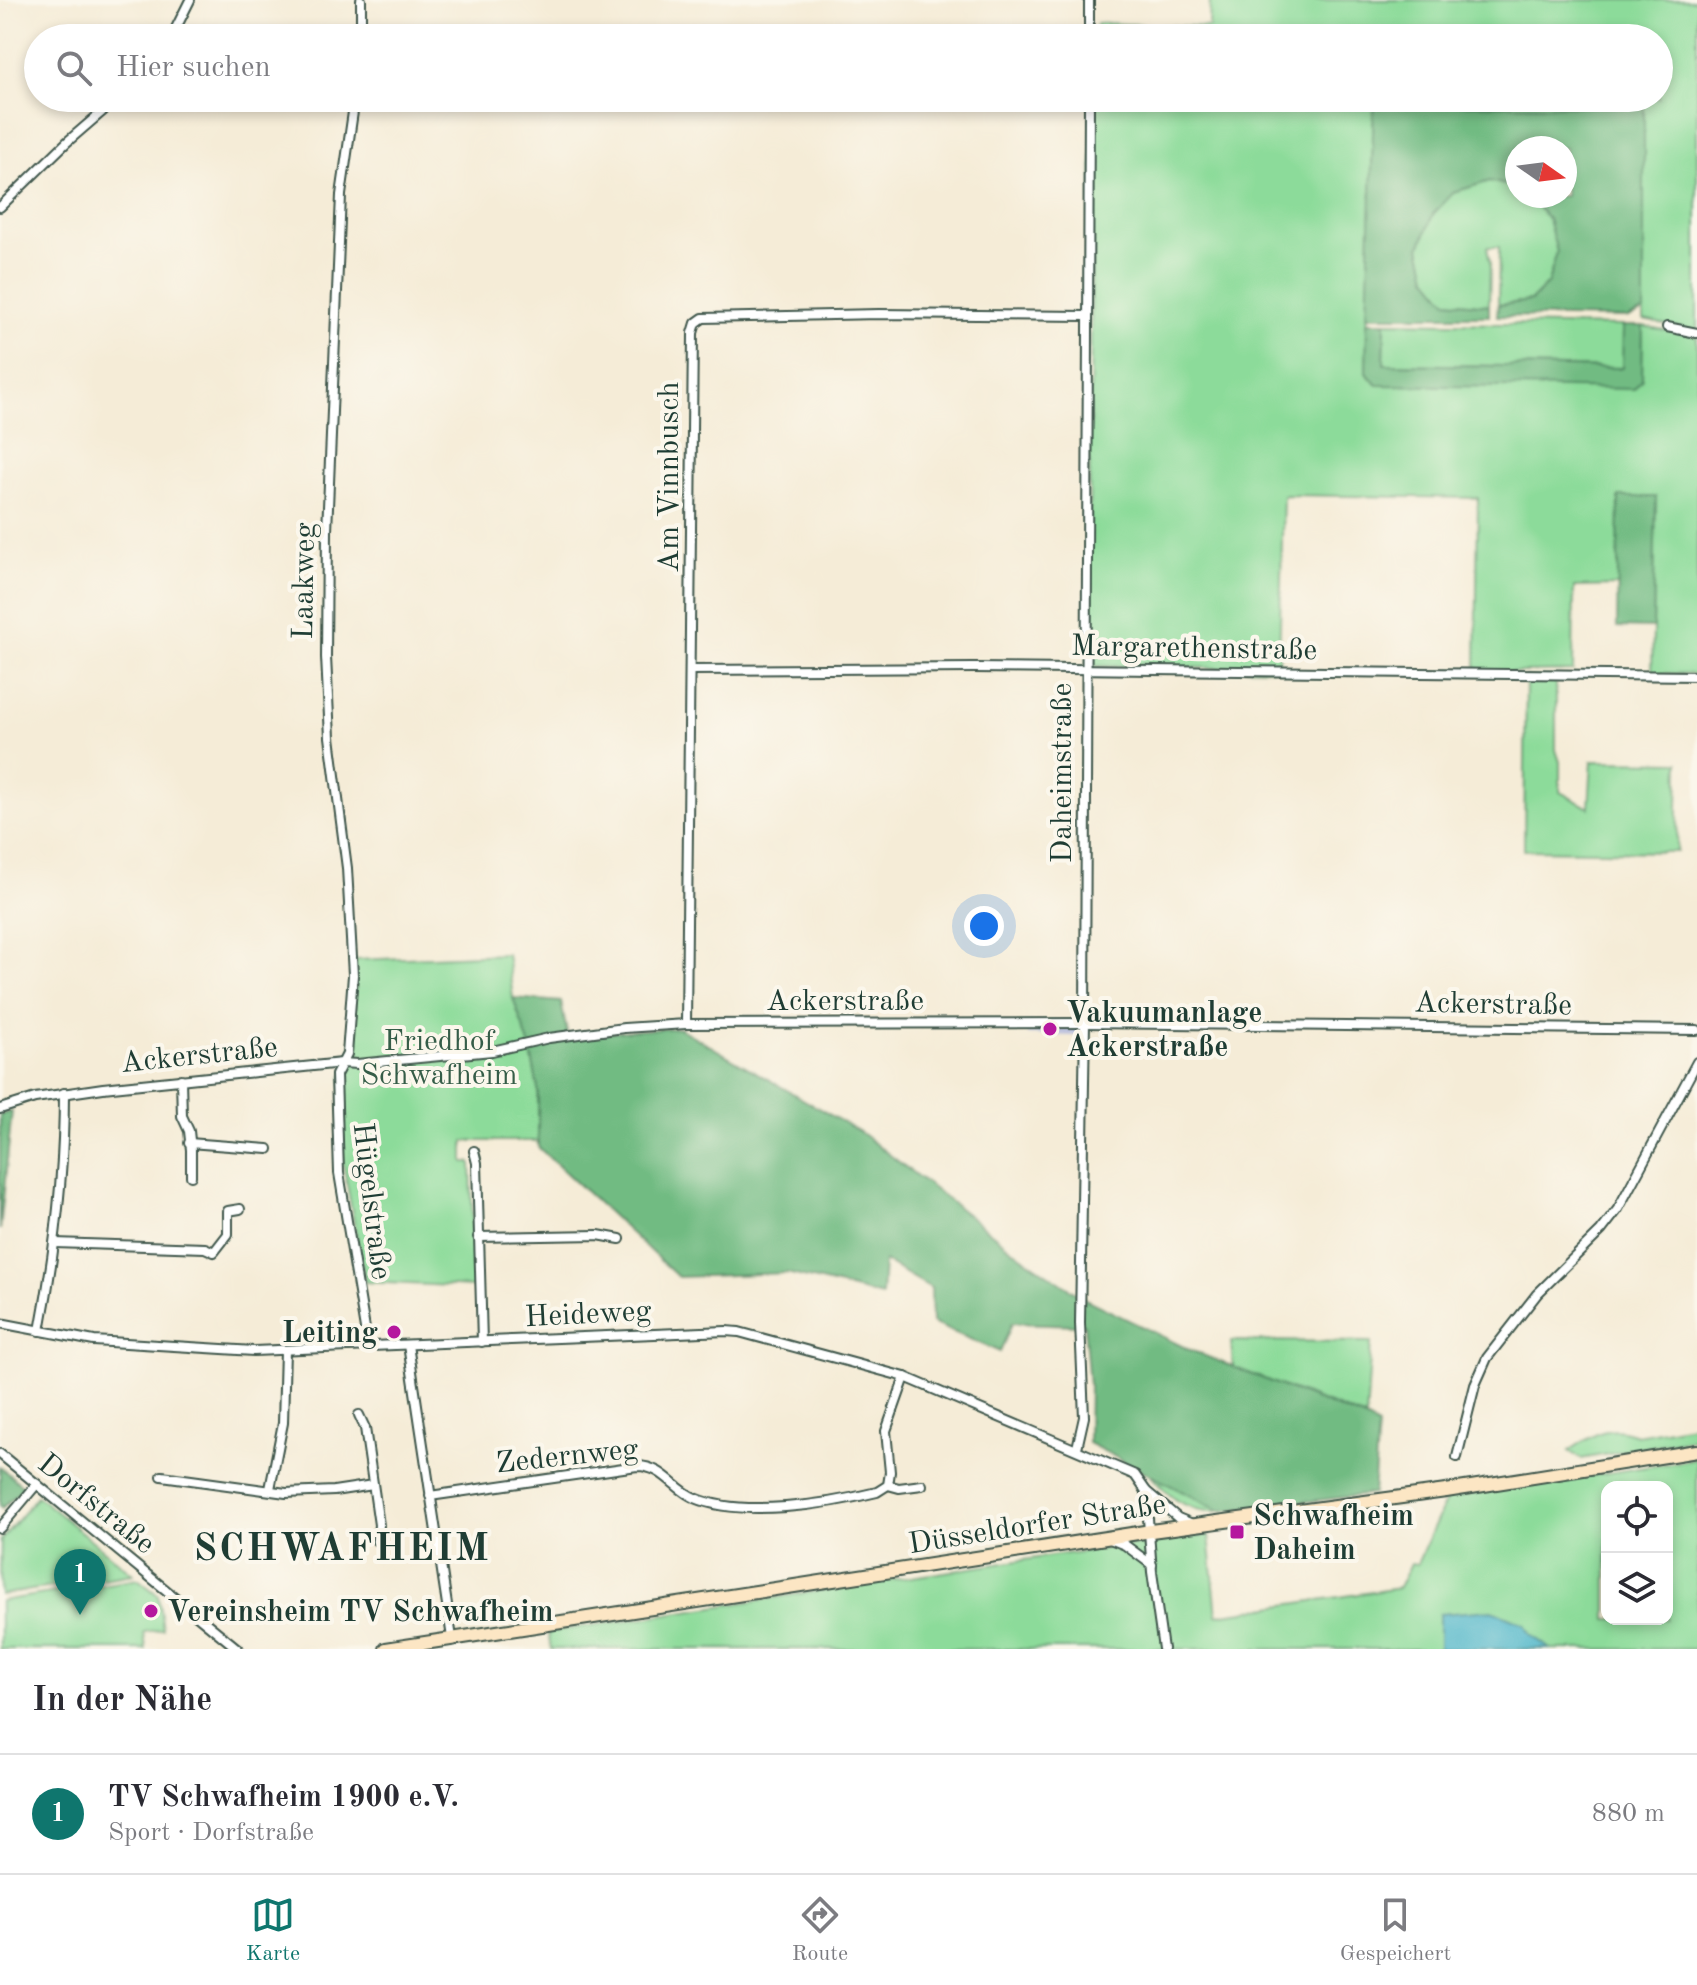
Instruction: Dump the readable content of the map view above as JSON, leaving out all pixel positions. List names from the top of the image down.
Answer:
{
  "streets": {
    "main road": ["Düsseldorfer Straße"],
    "street": [
      "Am Vinnbusch",
      "Laakweg",
      "Margarethenstraße",
      "Daheimstraße",
      "Ackerstraße",
      "Hügelstraße",
      "Heideweg",
      "Zedernweg",
      "Dorfstraße"
    ]
  },
  "crossings": [
    ["Am Vinnbusch", "Margarethenstraße"],
    ["Am Vinnbusch", "Daheimstraße"],
    ["Am Vinnbusch", "Ackerstraße"],
    ["Laakweg", "Ackerstraße"],
    ["Laakweg", "Hügelstraße"],
    ["Margarethenstraße", "Daheimstraße"],
    ["Daheimstraße", "Ackerstraße"],
    ["Daheimstraße", "Heideweg"],
    ["Ackerstraße", "Hügelstraße"],
    ["Hügelstraße", "Heideweg"],
    ["Heideweg", "Düsseldorfer Straße"]
  ],
  "districts": ["SCHWAFHEIM"],
  "parks": ["Friedhof Schwafheim"],
  "places": {
    "other": ["Vakuumanlage Ackerstraße", "Leiting", "Vereinsheim TV Schwafheim"],
    "transit": ["Schwafheim Daheim"]
  },
  "north": "right",
  "page": {
    "search": "Hier suchen",
    "pins": "1",
    "heading": "In der Nähe",
    "list": [
      {
        "mark": "1",
        "name": "TV Schwafheim 1900 e.V.",
        "note": "Sport · Dorfstraße",
        "value": "880 m"
      }
    ],
    "nav": ["Karte", "Route", "Gespeichert"]
  }
}
